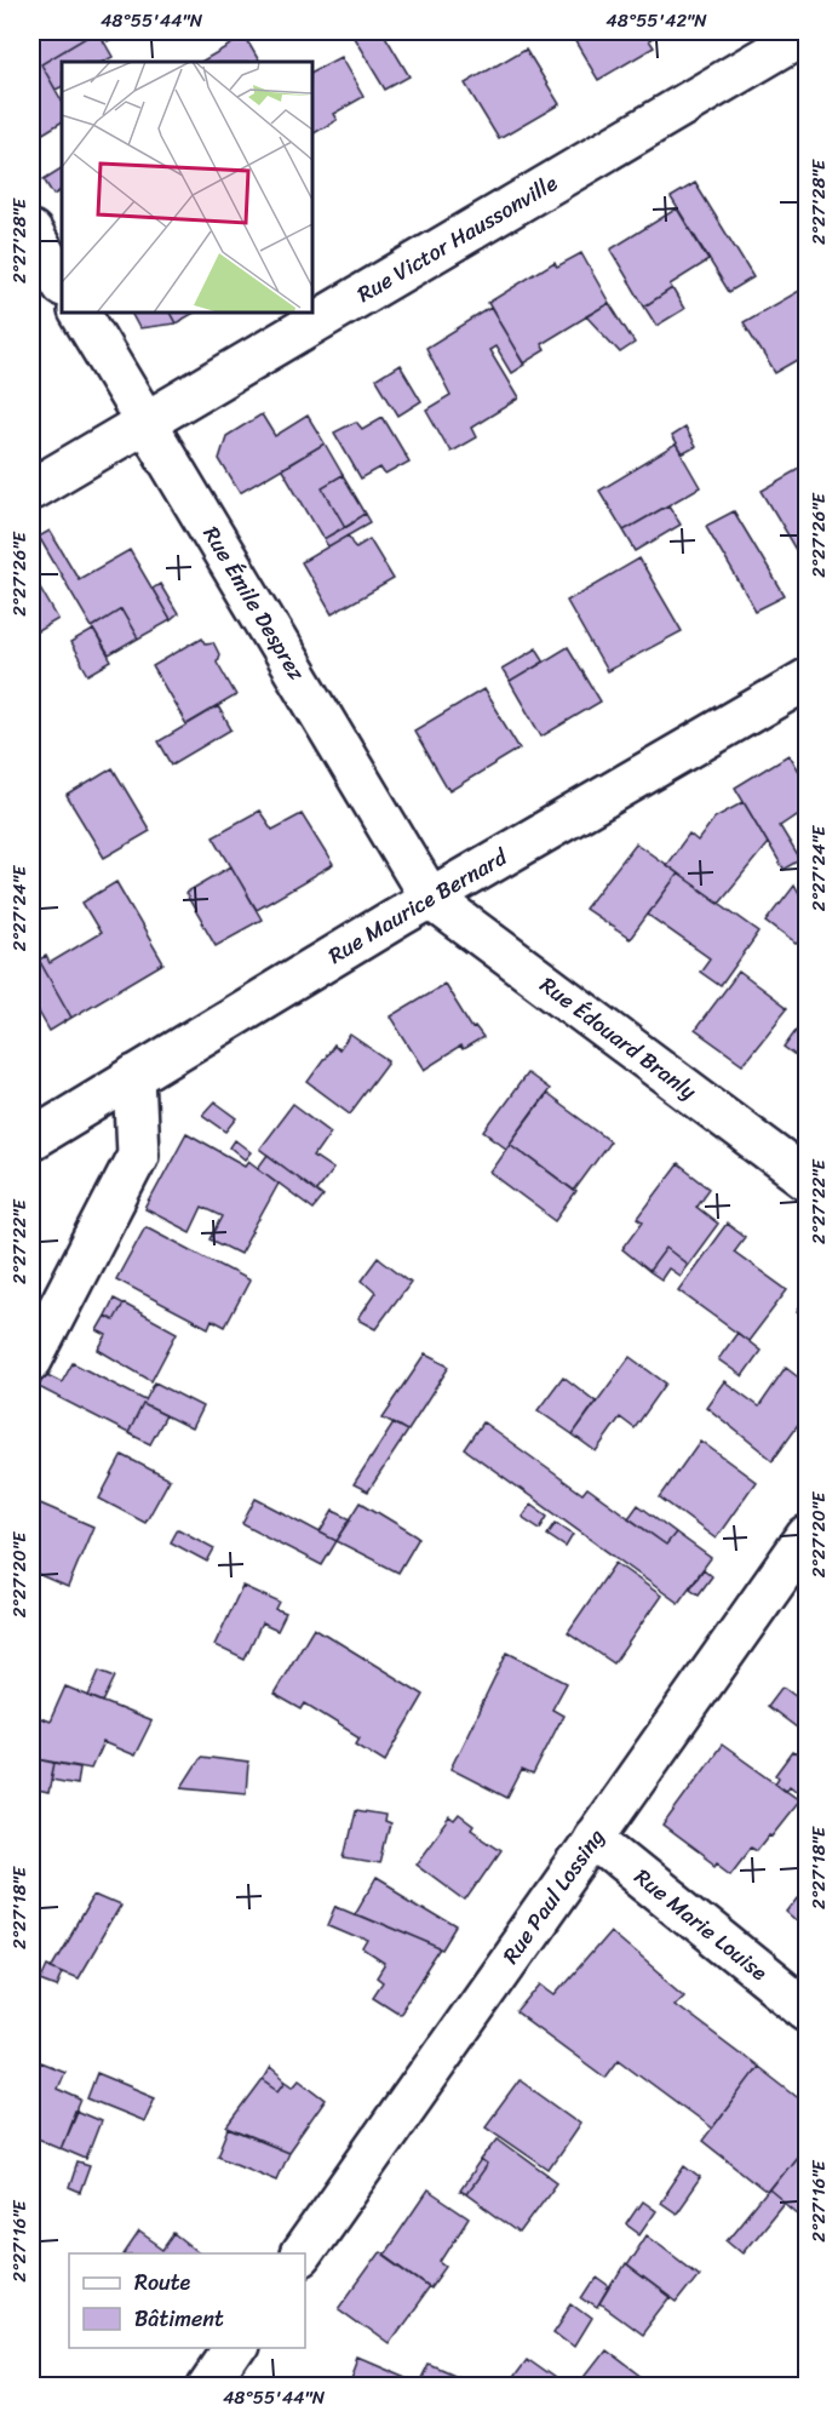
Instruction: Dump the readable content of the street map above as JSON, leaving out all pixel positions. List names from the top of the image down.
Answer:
{
  "streets": {
    "street": [
      "Rue Victor Haussonville",
      "Rue Émile Desprez",
      "Rue Maurice Bernard",
      "Rue Édouard Branly",
      "Rue Paul Lossing",
      "Rue Marie Louise"
    ]
  },
  "crossings": [
    ["Rue Victor Haussonville", "Rue Émile Desprez"],
    ["Rue Émile Desprez", "Rue Maurice Bernard"],
    ["Rue Émile Desprez", "Rue Édouard Branly"],
    ["Rue Maurice Bernard", "Rue Édouard Branly"],
    ["Rue Paul Lossing", "Rue Marie Louise"]
  ],
  "legend": ["Route", "Bâtiment"],
  "coordinates": [
    "48°55'44\"N",
    "48°55'42\"N",
    "2°27'28\"E",
    "2°27'26\"E",
    "2°27'24\"E",
    "2°27'22\"E",
    "2°27'20\"E",
    "2°27'18\"E",
    "2°27'16\"E"
  ]
}
